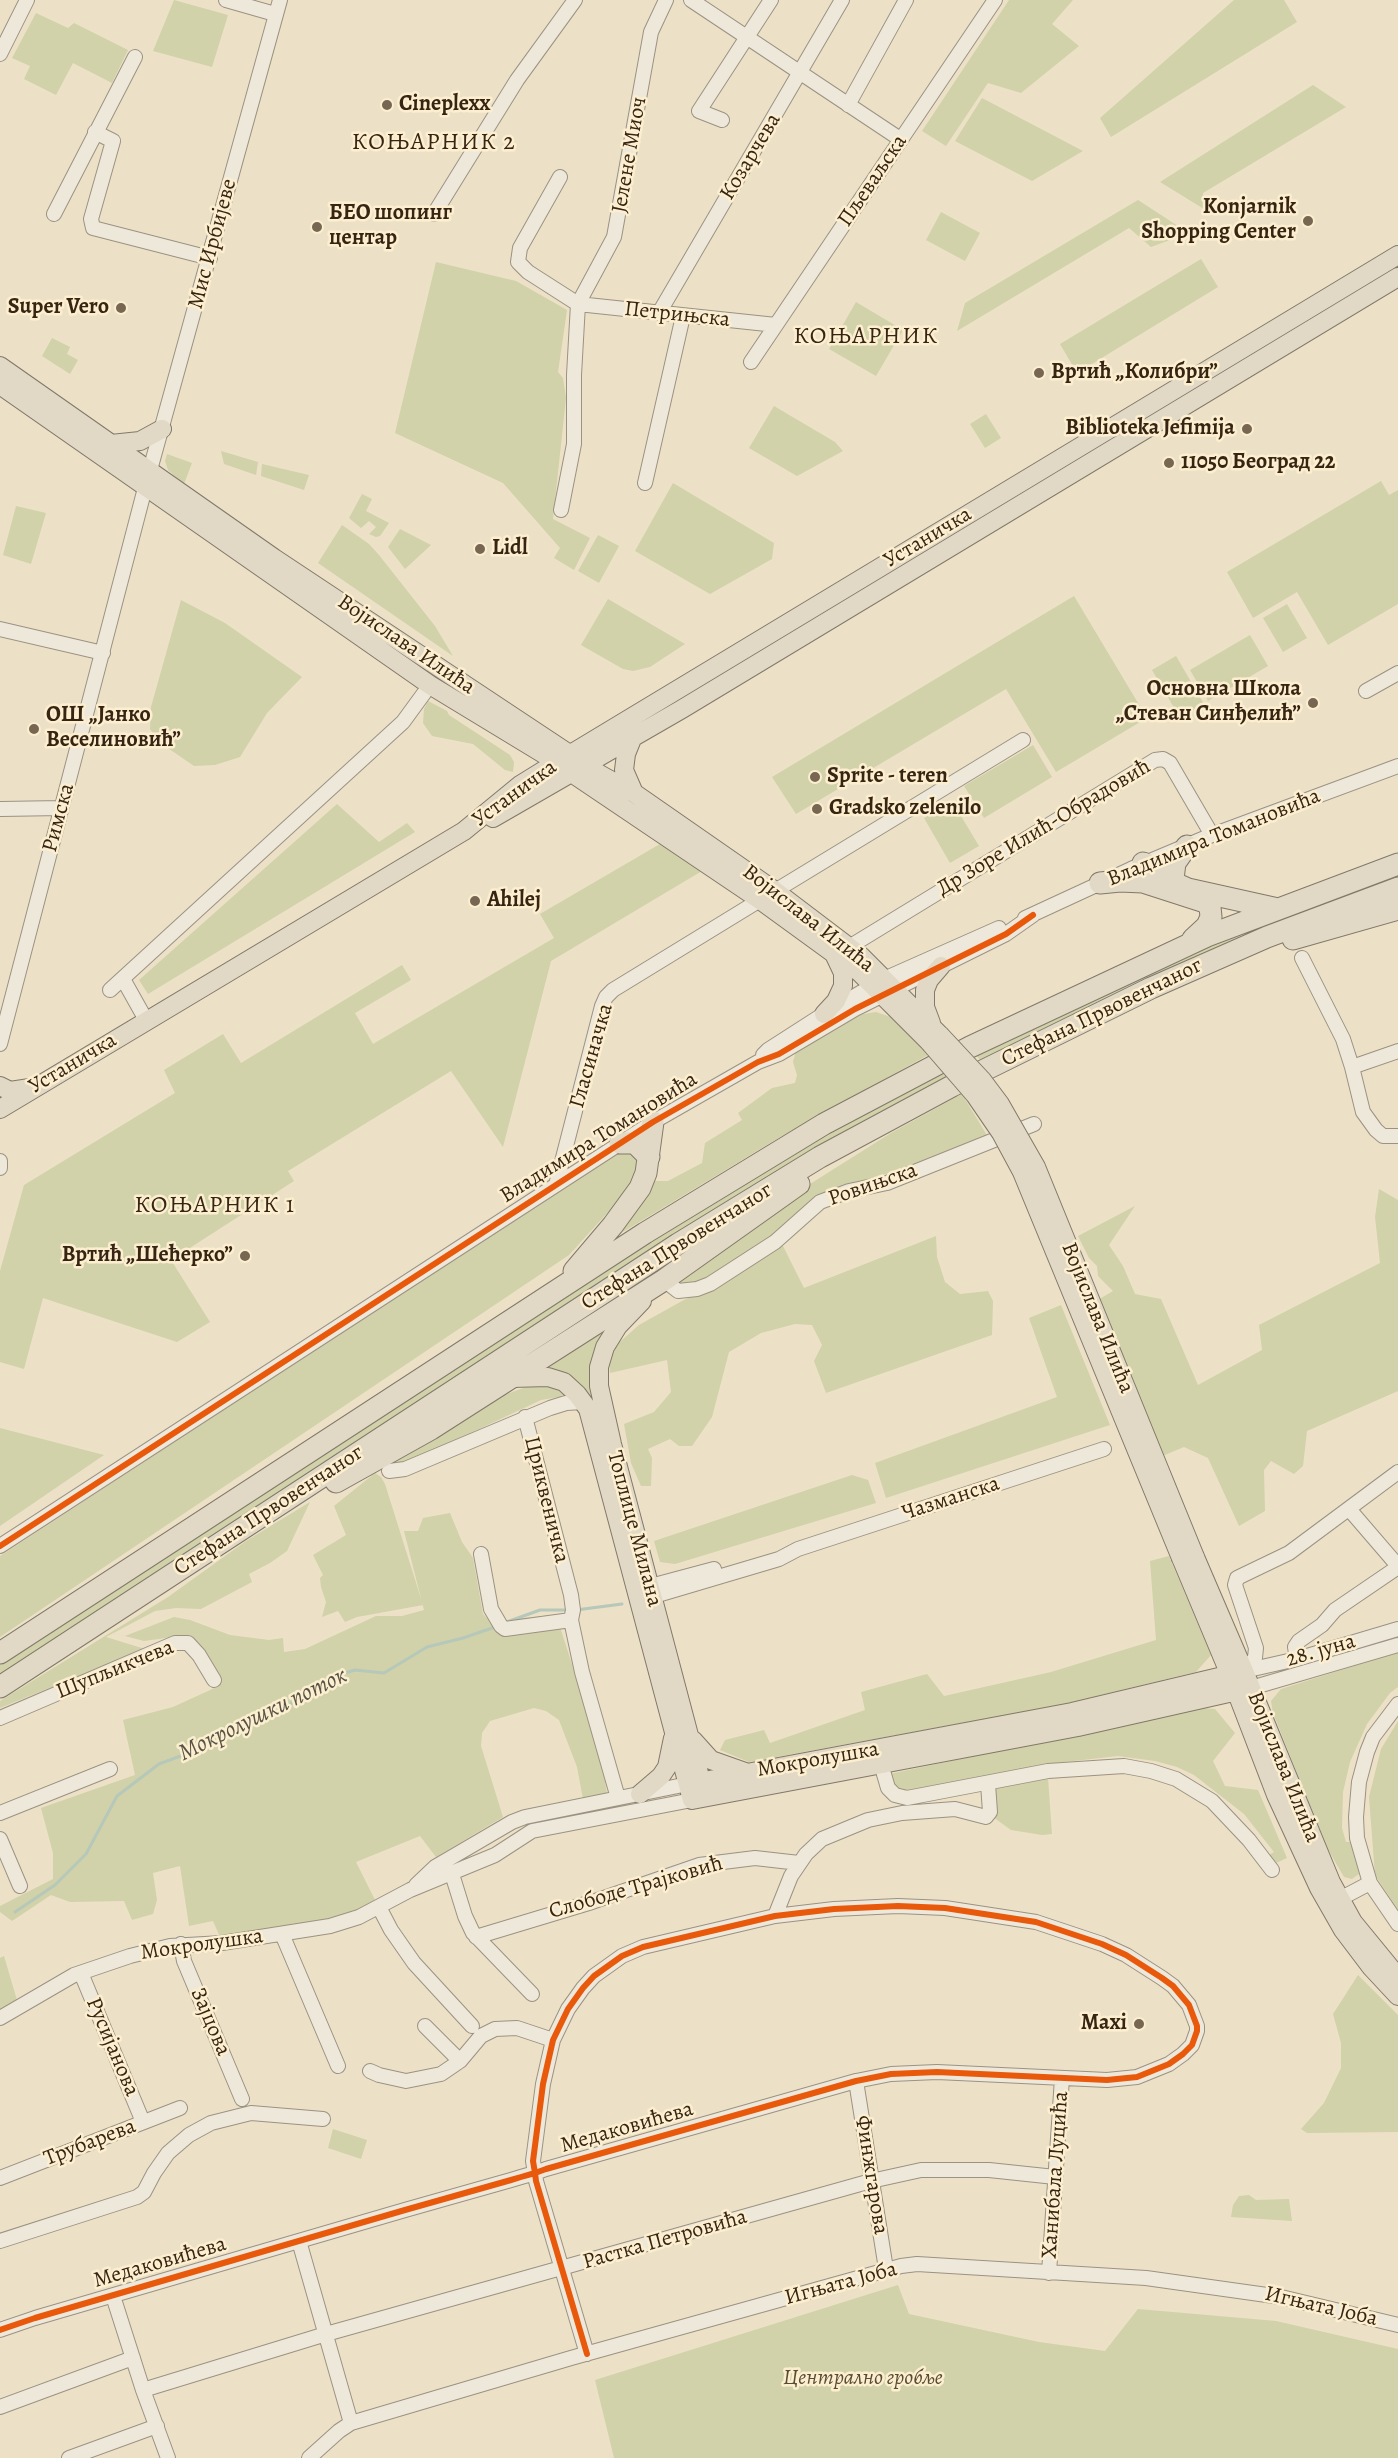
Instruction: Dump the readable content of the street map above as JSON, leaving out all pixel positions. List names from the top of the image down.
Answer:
{
  "streets": {
    "highway": ["Стефана Првовенчаног"],
    "main road": [
      "Устаничка",
      "Војислава Илића",
      "Топлице Милана",
      "Мокролушка"
    ],
    "street": [
      "Јелене Миоч",
      "Козарчева",
      "Пљеваљска",
      "Мис Ирбијеве",
      "Петрињска",
      "Римска",
      "Др Зоре Илић-Обрадовић",
      "Владимира Томановића",
      "Гласиначка",
      "Ровињска",
      "Чазманска",
      "Цриквеничка",
      "28. јуна",
      "Шупљикчева",
      "Слободе Трајковић",
      "Зајцова",
      "Русијанова",
      "Медаковићева",
      "Трубарева",
      "Финжгарова",
      "Ханибала Луцића",
      "Растка Петровића",
      "Игњата Јоба"
    ]
  },
  "crossings": [
    ["Јелене Миоч", "Петрињска"],
    ["Козарчева", "Петрињска"],
    ["Пљеваљска", "Петрињска"],
    ["Мис Ирбијеве", "Војислава Илића"],
    ["Мис Ирбијеве", "Римска"],
    ["Устаничка", "Војислава Илића"],
    ["Војислава Илића", "Римска"],
    ["Војислава Илића", "Др Зоре Илић-Обрадовић"],
    ["Војислава Илића", "Владимира Томановића"],
    ["Војислава Илића", "Гласиначка"],
    ["Војислава Илића", "28. јуна"],
    ["Војислава Илића", "Мокролушка"],
    ["Др Зоре Илић-Обрадовић", "Владимира Томановића"],
    ["Владимира Томановића", "Гласиначка"],
    ["Ровињска", "Топлице Милана"],
    ["Чазманска", "Топлице Милана"],
    ["Цриквеничка", "Мокролушка"],
    ["Топлице Милана", "Мокролушка"],
    ["28. јуна", "Мокролушка"],
    ["Мокролушка", "Зајцова"],
    ["Мокролушка", "Русијанова"],
    ["Русијанова", "Трубарева"],
    ["Медаковићева", "Финжгарова"],
    ["Медаковићева", "Ханибала Луцића"],
    ["Медаковићева", "Растка Петровића"],
    ["Медаковићева", "Игњата Јоба"],
    ["Финжгарова", "Растка Петровића"],
    ["Финжгарова", "Игњата Јоба"],
    ["Ханибала Луцића", "Растка Петровића"],
    ["Ханибала Луцића", "Игњата Јоба"]
  ],
  "districts": ["КОЊАРНИК 2", "КОЊАРНИК", "КОЊАРНИК 1"],
  "water": ["Мокролушки поток"],
  "parks": ["Централно гробље"],
  "places": [
    "Cineplexx",
    "Konjarnik Shopping Center",
    "БЕО шопинг центар",
    "Super Vero",
    "Вртић „Колибри”",
    "Biblioteka Jefimija",
    "11050 Београд 22",
    "Lidl",
    "Основна Школа „Стеван Синђелић”",
    "ОШ „Јанко Веселиновић”",
    "Sprite - teren",
    "Gradsko zelenilo",
    "Ahilej",
    "Вртић „Шећерко”",
    "Maxi"
  ]
}
